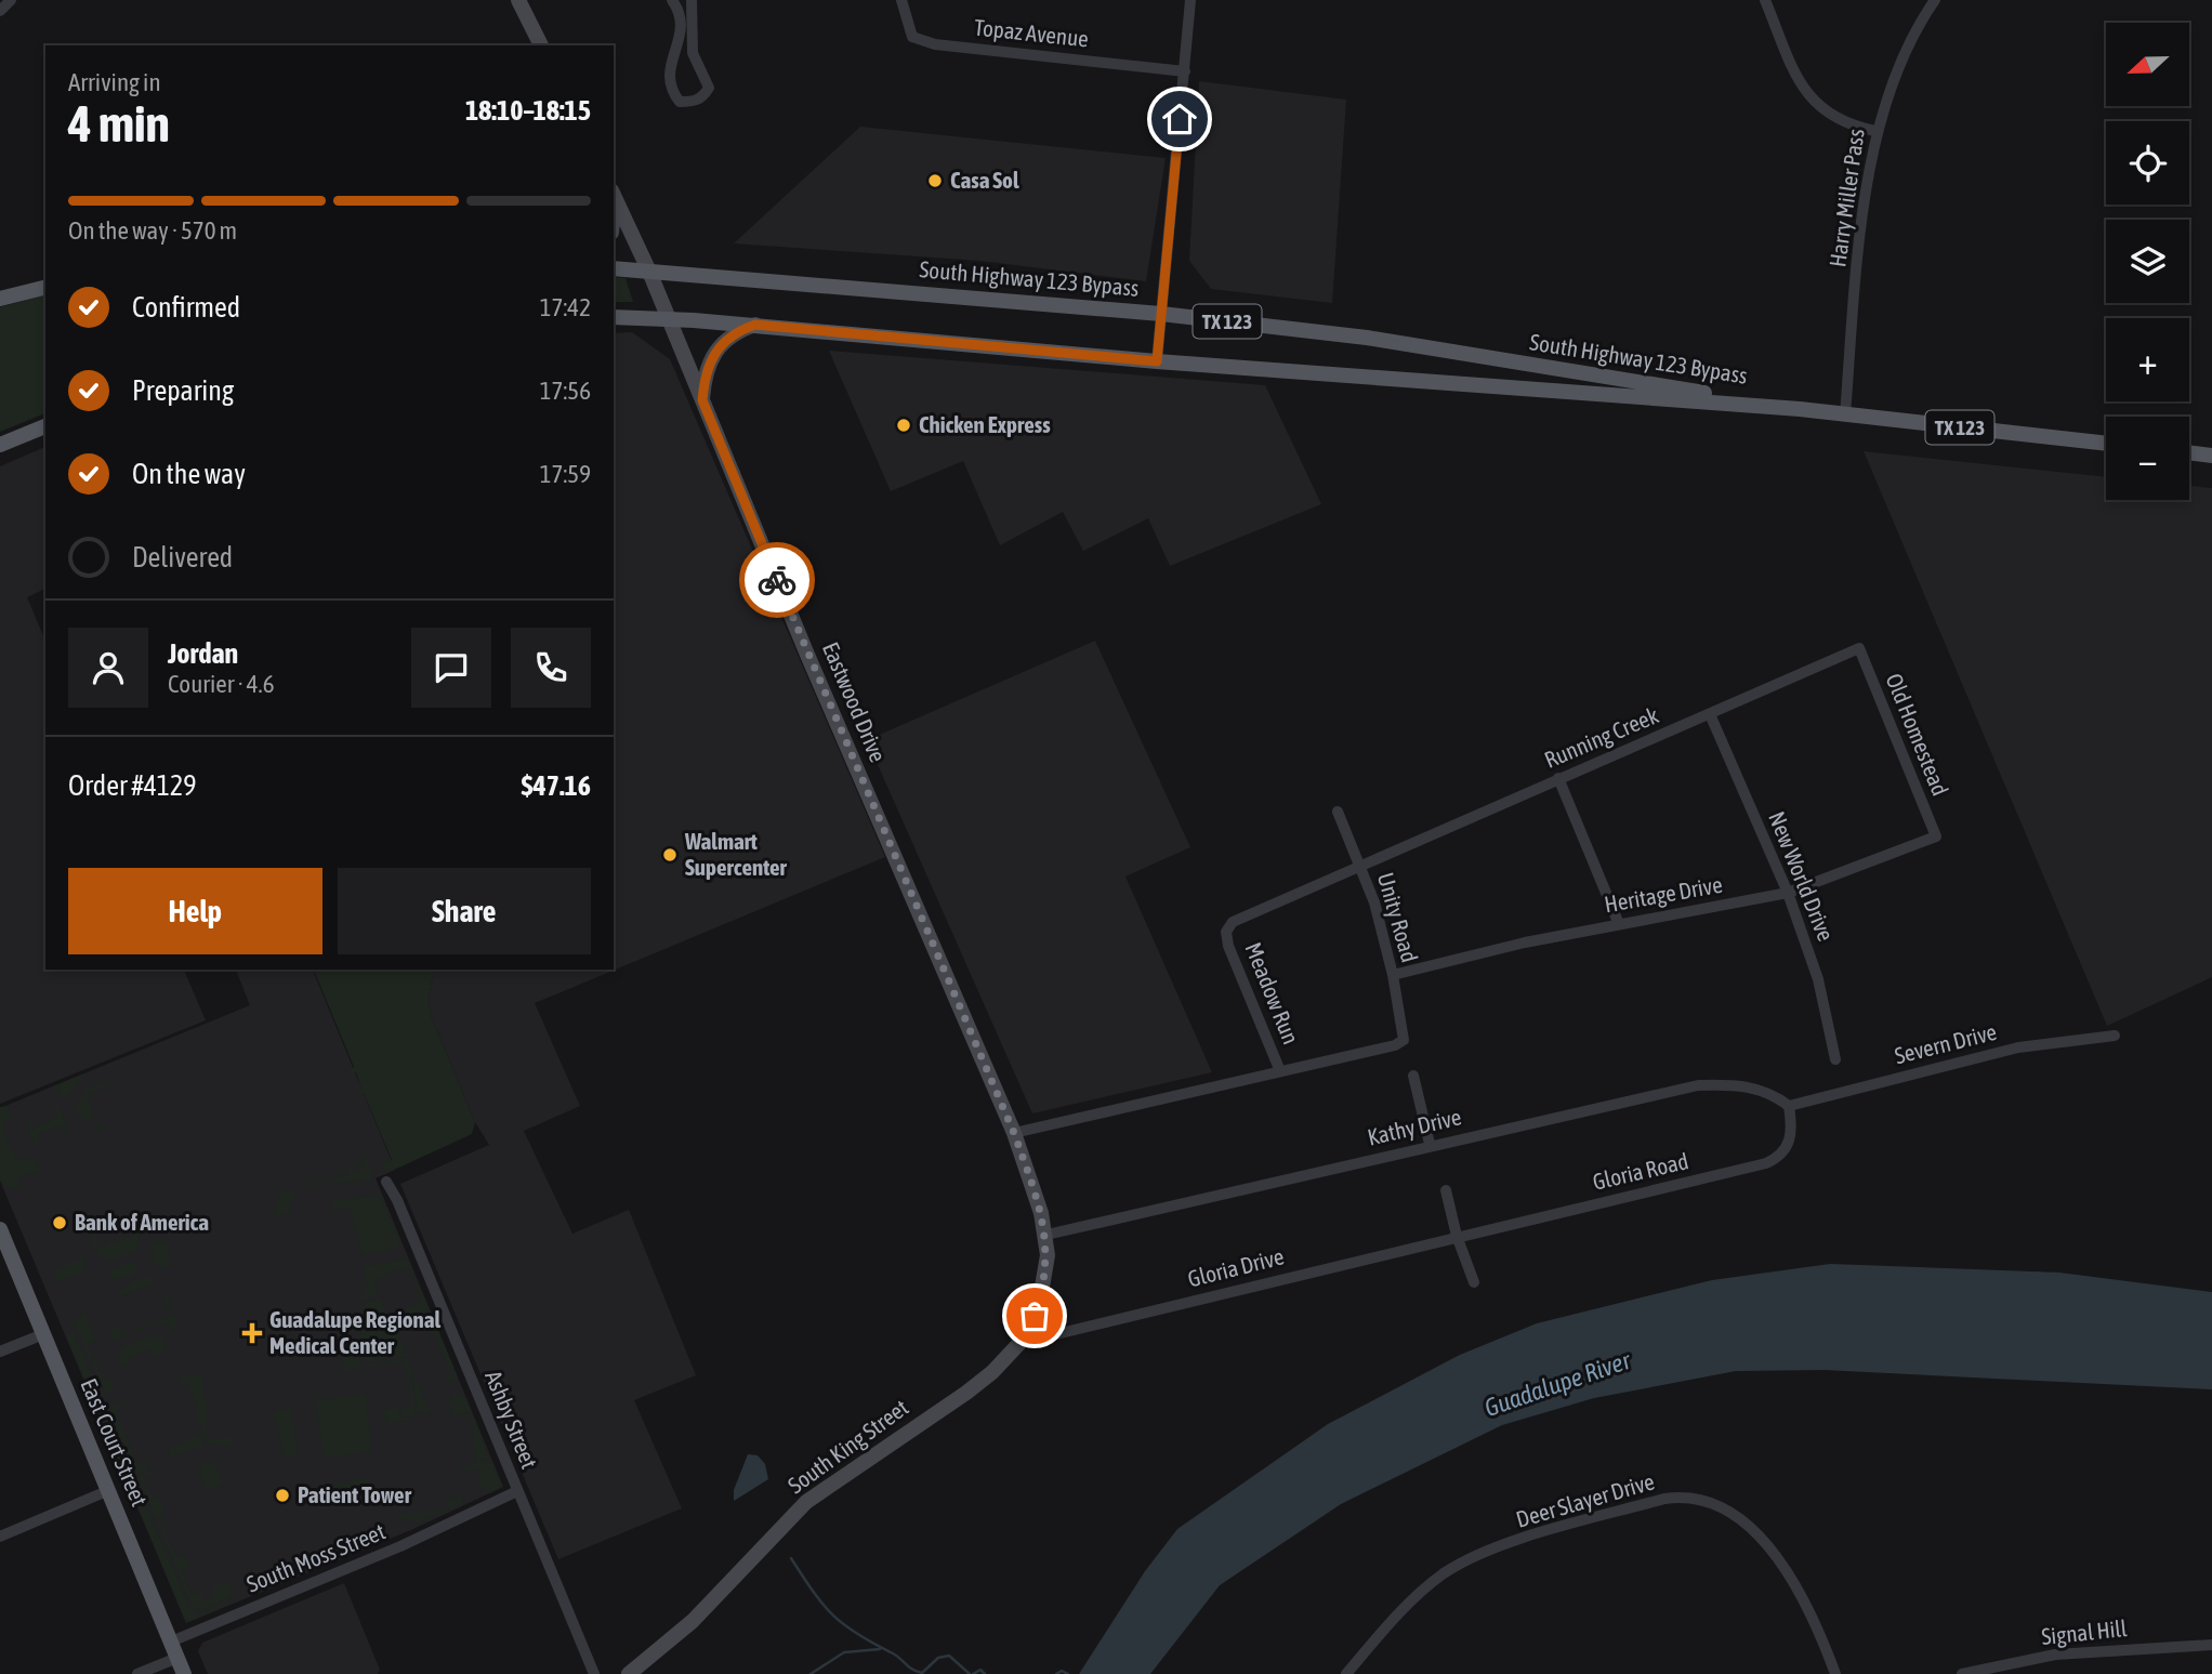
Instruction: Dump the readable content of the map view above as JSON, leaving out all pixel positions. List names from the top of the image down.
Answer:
{
  "streets": {
    "main road": [
      "South Highway 123 Bypass",
      "TX 123",
      "Eastwood Drive",
      "East Court Street",
      "South King Street"
    ],
    "street": [
      "Topaz Avenue",
      "Harry Miller Pass",
      "Old Homestead",
      "Running Creek",
      "New World Drive",
      "Heritage Drive",
      "Unity Road",
      "Meadow Run",
      "Severn Drive",
      "Kathy Drive",
      "Gloria Road",
      "Gloria Drive",
      "Ashby Street",
      "Deer Slayer Drive",
      "South Moss Street",
      "Signal Hill"
    ]
  },
  "crossings": [
    ["Harry Miller Pass", "South Highway 123 Bypass"],
    ["South Highway 123 Bypass", "Eastwood Drive"],
    ["Eastwood Drive", "Kathy Drive"],
    ["Eastwood Drive", "South King Street"],
    ["Old Homestead", "Running Creek"],
    ["Old Homestead", "Heritage Drive"],
    ["Running Creek", "New World Drive"],
    ["Running Creek", "Unity Road"],
    ["Running Creek", "Meadow Run"],
    ["New World Drive", "Heritage Drive"],
    ["Heritage Drive", "Unity Road"],
    ["Unity Road", "Meadow Run"],
    ["Severn Drive", "Kathy Drive"],
    ["Severn Drive", "Gloria Road"],
    ["Kathy Drive", "Gloria Road"],
    ["Kathy Drive", "South King Street"],
    ["Gloria Road", "Gloria Drive"],
    ["Gloria Drive", "South King Street"],
    ["Ashby Street", "South Moss Street"],
    ["East Court Street", "South Moss Street"]
  ],
  "water": ["Guadalupe River"],
  "places": {
    "other": [
      "Casa Sol",
      "Chicken Express",
      "Walmart Supercenter",
      "Bank of America",
      "Patient Tower"
    ],
    "health": ["Guadalupe Regional Medical Center"]
  },
  "north": "left",
  "page": {
    "map_buttons": ["+", "−"],
    "heading": ["4 min", "Arriving in", "18:10–18:15"],
    "panel": [
      "Jordan",
      "Courier · 4.6",
      "Order #4129",
      "$47.16"
    ],
    "bar": "On the way · 570 m",
    "list": [
      ["Confirmed", "17:42"],
      ["Preparing", "17:56"],
      ["On the way", "17:59"],
      "Delivered"
    ],
    "buttons": ["Help", "Share"]
  }
}
